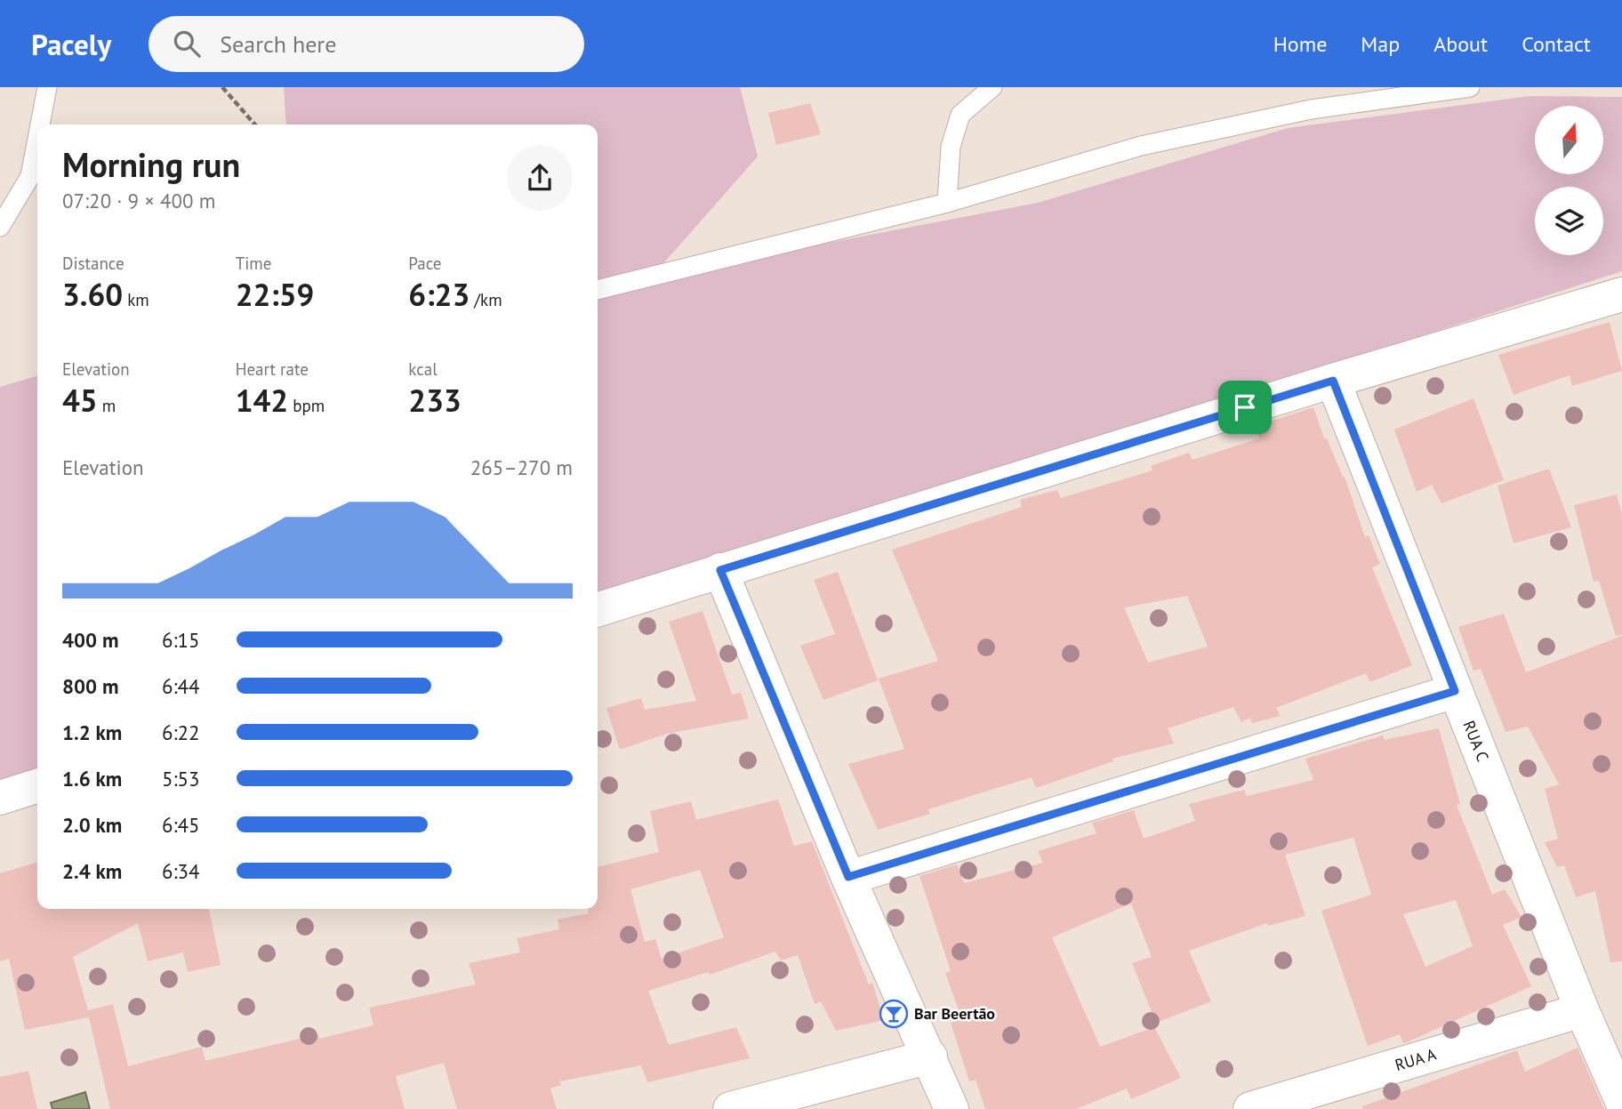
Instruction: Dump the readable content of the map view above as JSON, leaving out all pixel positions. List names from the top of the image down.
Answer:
{
  "streets": {
    "street": ["RUA C", "RUA A"]
  },
  "crossings": [
    ["RUA C", "RUA A"]
  ],
  "places": {
    "bar": ["Bar Beertão"]
  },
  "north": "top",
  "page": {
    "header": "Pacely",
    "search": "Search here",
    "nav": [
      "Home",
      "Map",
      "About",
      "Contact"
    ],
    "heading": ["Morning run", "07:20 · 9 × 400 m"],
    "stats": [
      ["Distance", "3.60 km"],
      ["Time", "22:59"],
      ["Pace", "6:23 /km"],
      ["Elevation", "45 m"],
      ["Heart rate", "142 bpm"],
      ["kcal", "233"]
    ],
    "chart": ["Elevation", "265–270 m"],
    "list": [
      {
        "name": "400 m",
        "note": "6:15"
      },
      {
        "name": "800 m",
        "note": "6:44"
      },
      {
        "name": "1.2 km",
        "note": "6:22"
      },
      {
        "name": "1.6 km",
        "note": "5:53"
      },
      {
        "name": "2.0 km",
        "note": "6:45"
      },
      {
        "name": "2.4 km",
        "note": "6:34"
      }
    ]
  }
}
